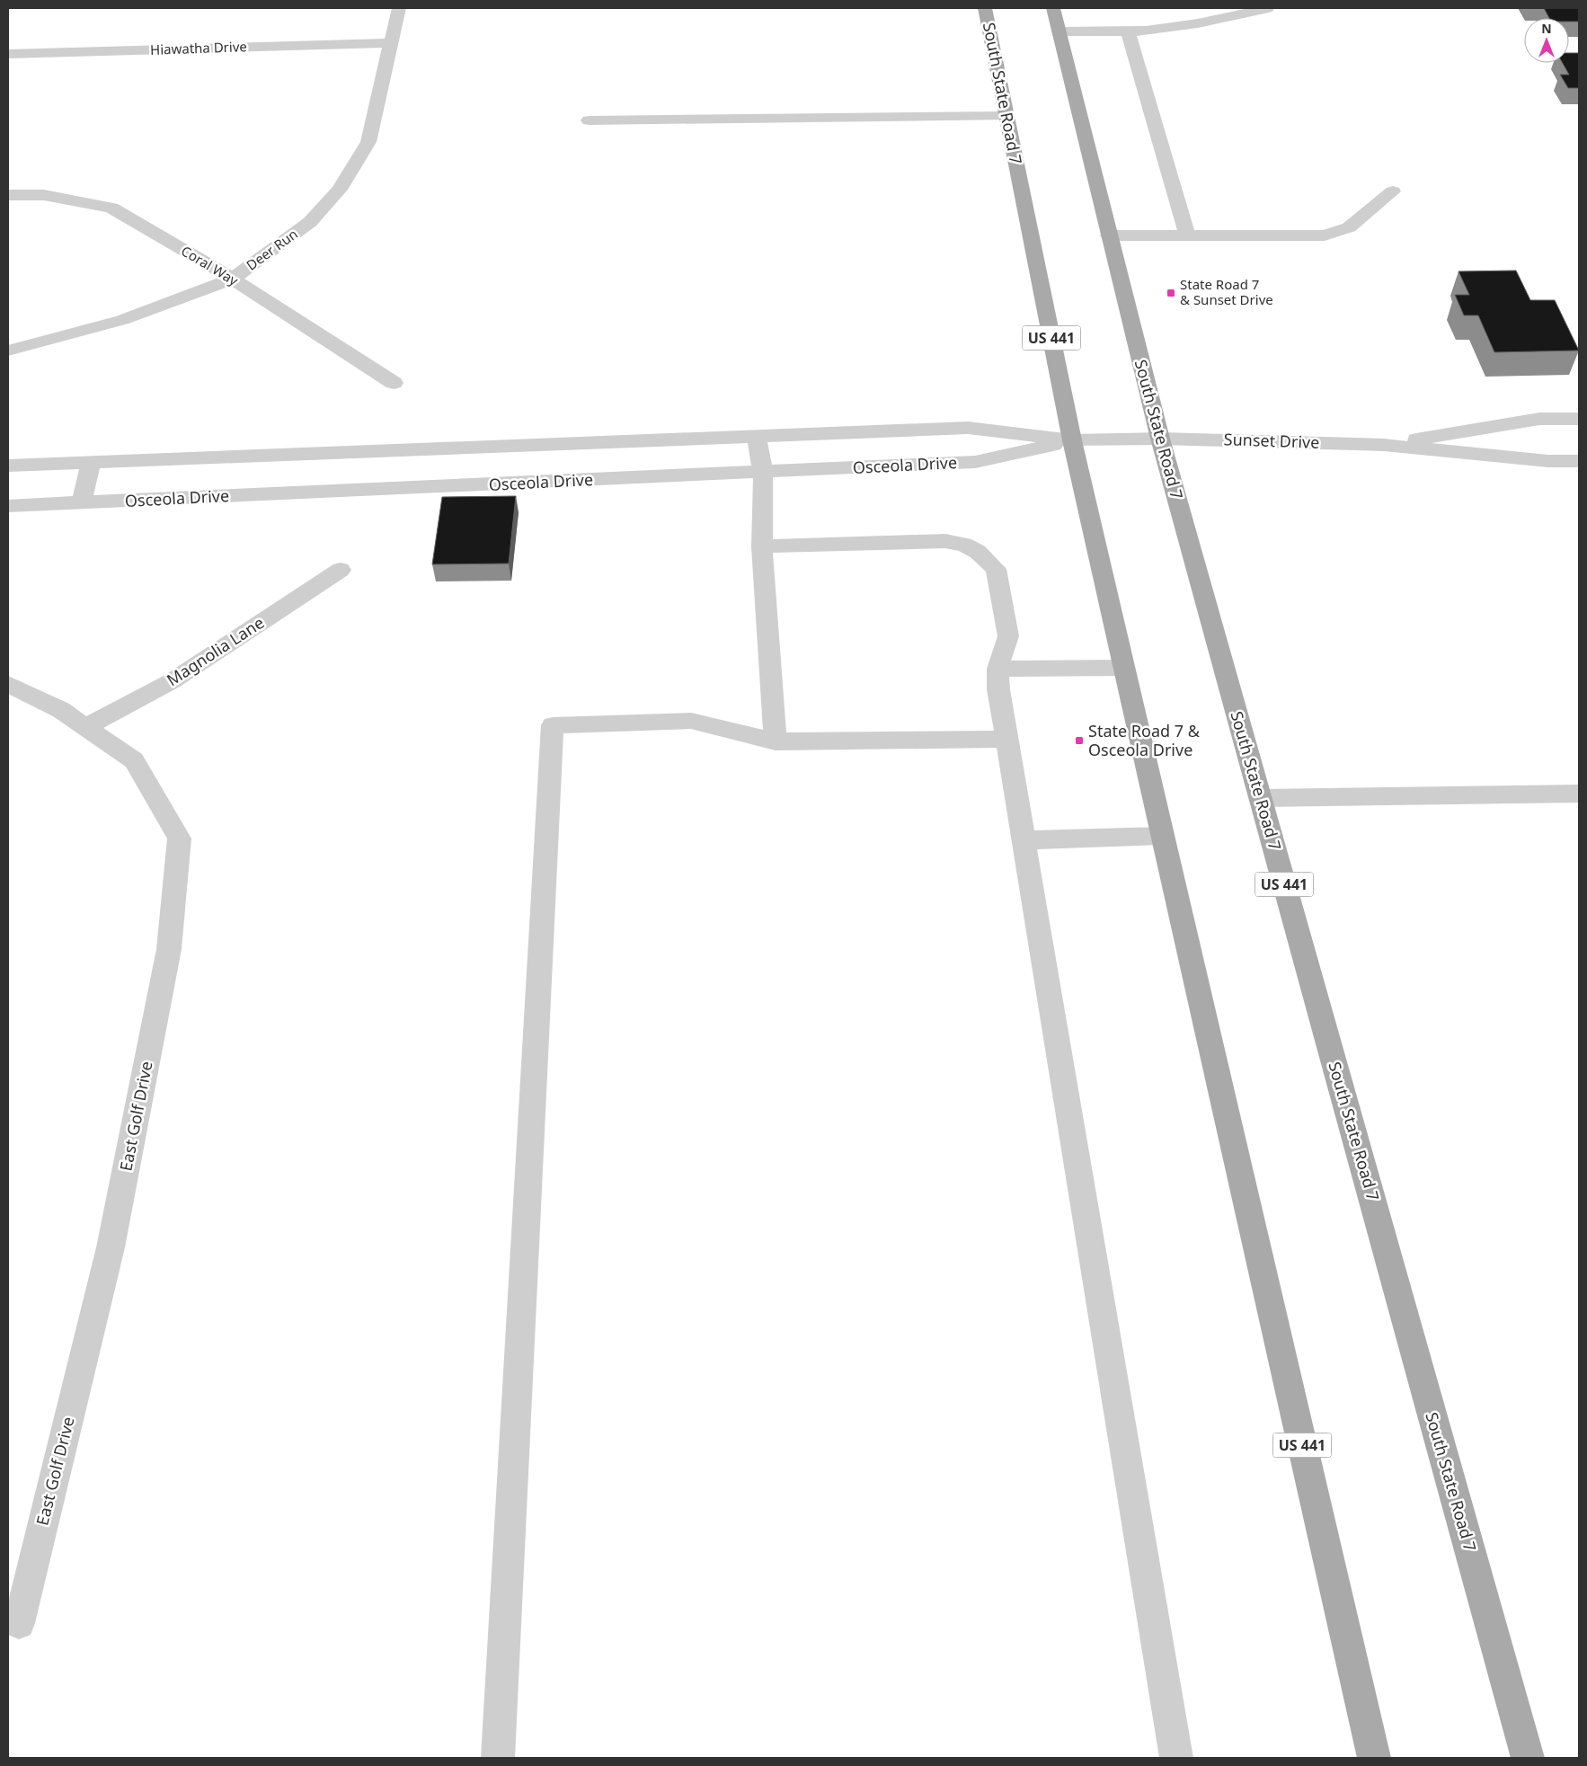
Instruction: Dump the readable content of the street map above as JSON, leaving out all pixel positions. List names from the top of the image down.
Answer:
{
  "streets": {
    "main road": ["South State Road 7", "US 441"],
    "street": [
      "Hiawatha Drive",
      "Deer Run",
      "Coral Way",
      "Sunset Drive",
      "Osceola Drive",
      "Magnolia Lane",
      "East Golf Drive"
    ]
  },
  "crossings": [
    ["Hiawatha Drive", "Deer Run"],
    ["South State Road 7", "Sunset Drive"],
    ["South State Road 7", "Osceola Drive"],
    ["Deer Run", "Coral Way"],
    ["Sunset Drive", "Osceola Drive"],
    ["Magnolia Lane", "East Golf Drive"]
  ],
  "places": {
    "transit": ["State Road 7 & Sunset Drive", "State Road 7 & Osceola Drive"]
  },
  "north": "top"
}
